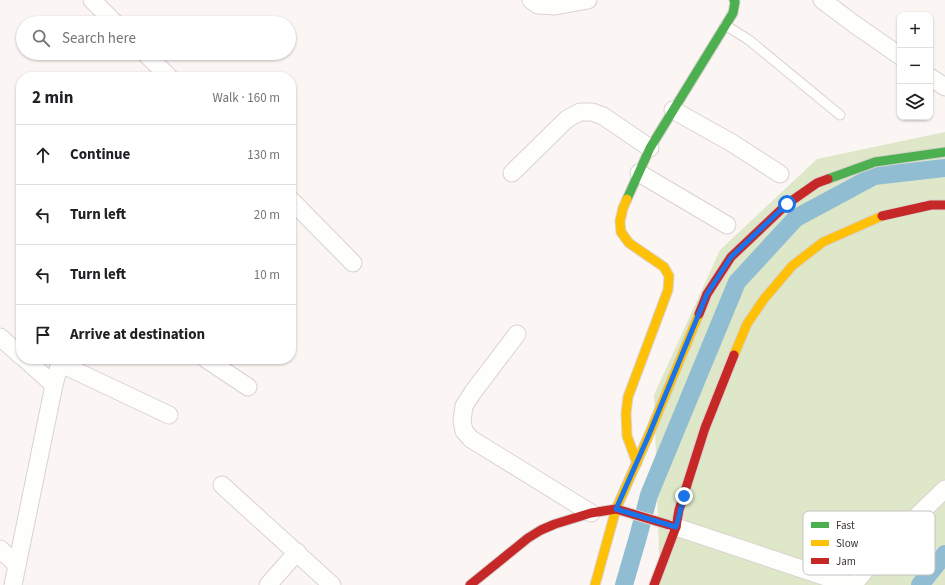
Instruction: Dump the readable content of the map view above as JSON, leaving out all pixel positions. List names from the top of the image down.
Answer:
{
  "legend": ["Fast", "Slow", "Jam"],
  "page": {
    "map_buttons": ["+", "−"],
    "search": "Search here",
    "heading": ["2 min", "Walk · 160 m"],
    "list": [
      ["Continue", "130 m"],
      ["Turn left", "20 m"],
      ["Turn left", "10 m"],
      "Arrive at destination"
    ]
  }
}
